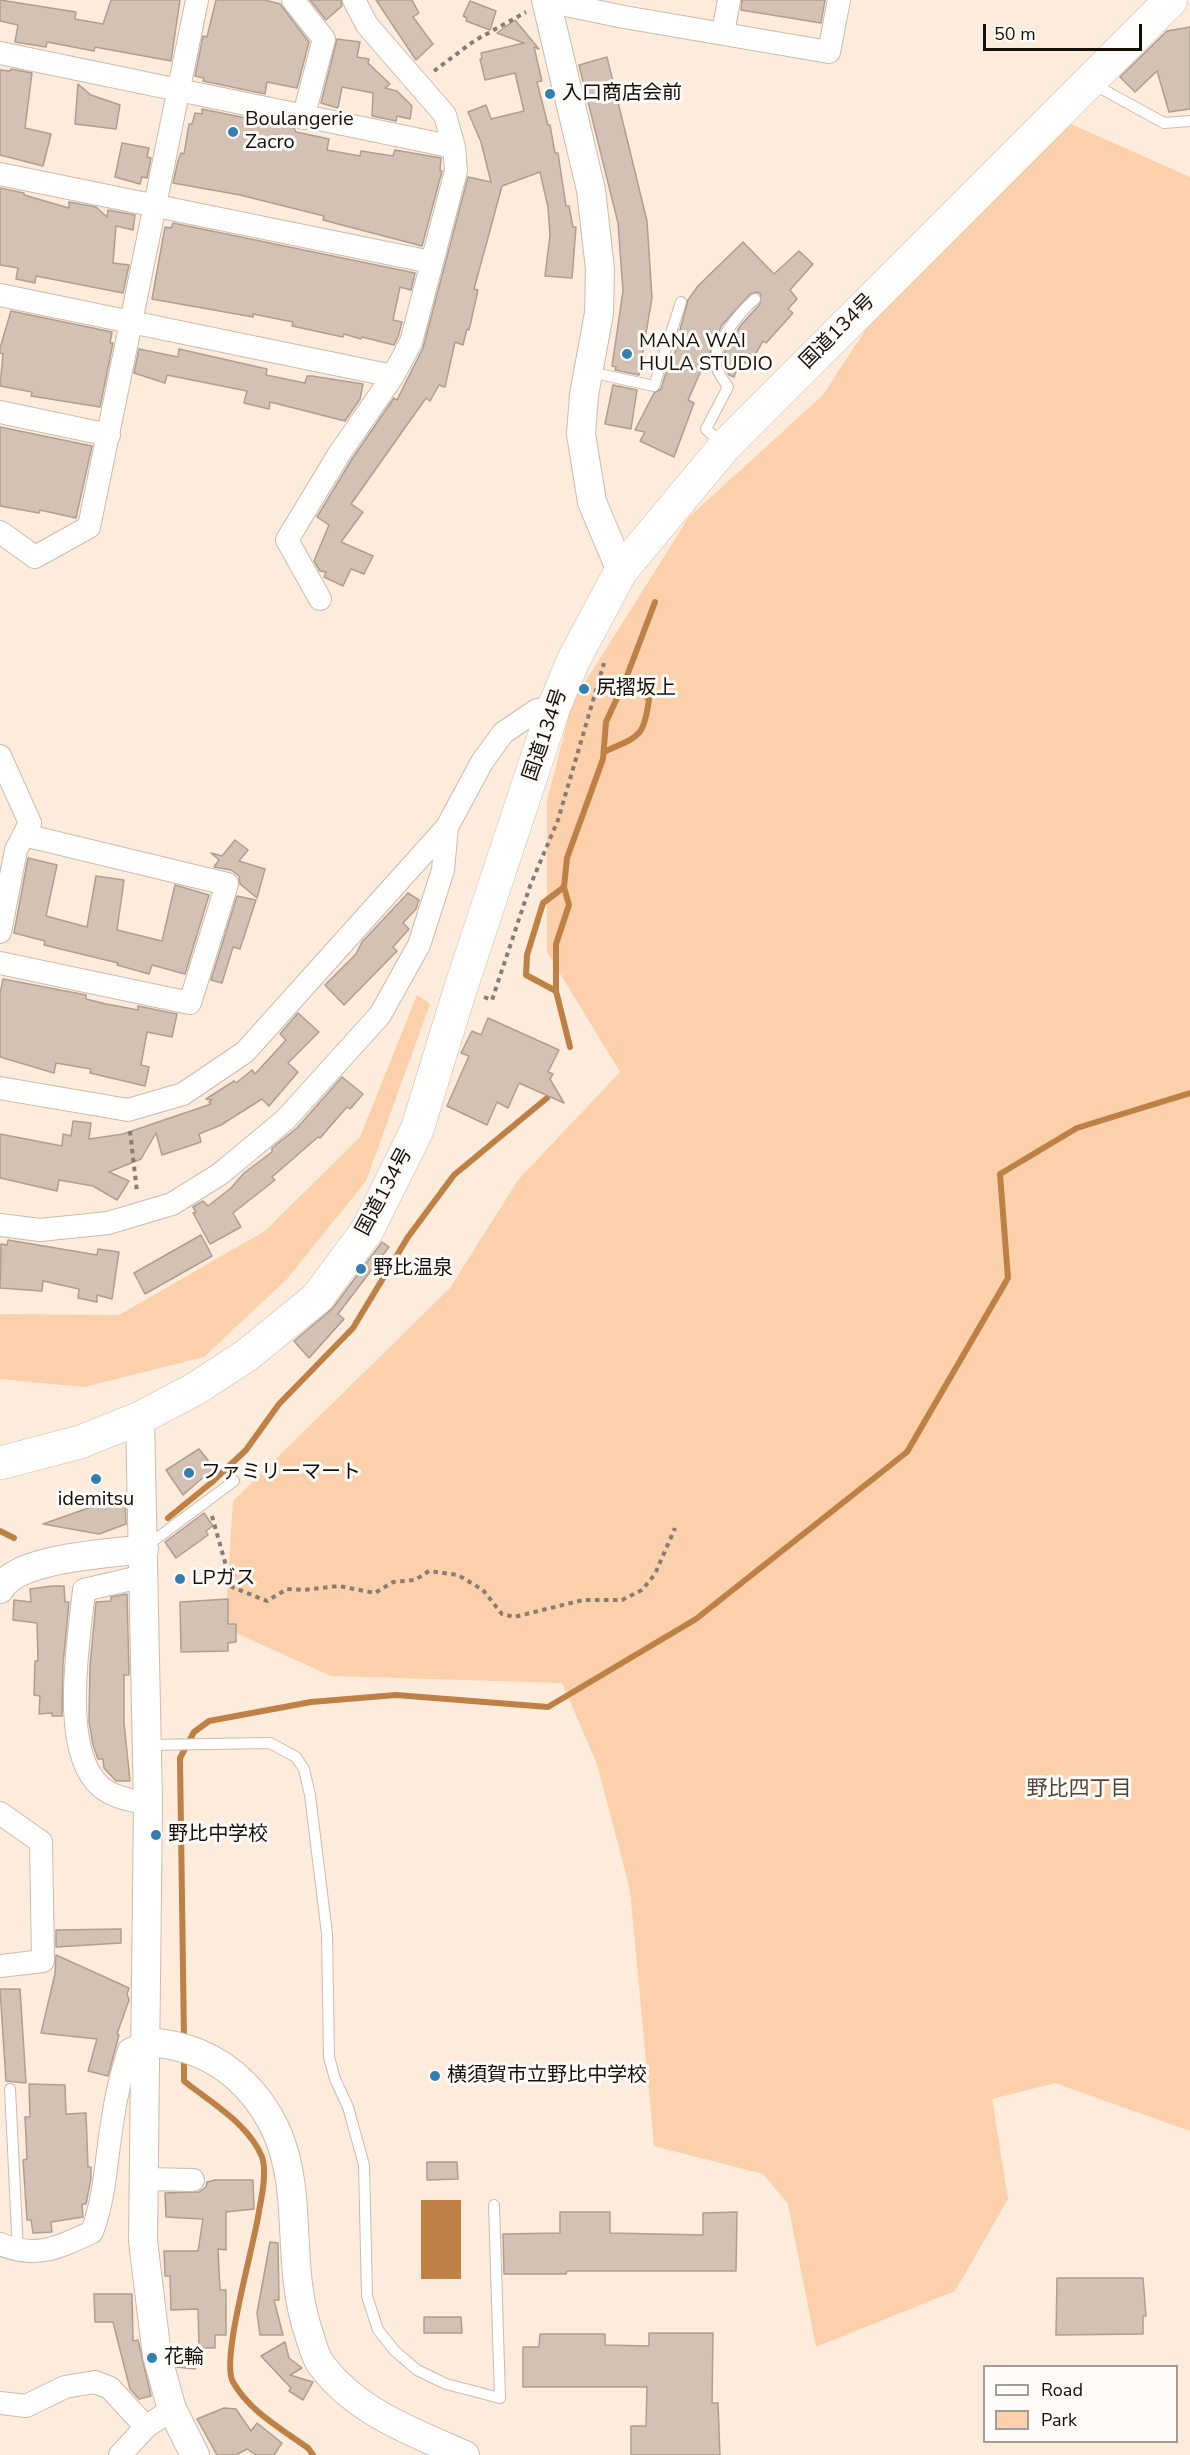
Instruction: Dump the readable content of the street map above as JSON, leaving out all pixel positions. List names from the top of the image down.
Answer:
{
  "streets": {
    "highway": ["国道134号"]
  },
  "districts": ["野比四丁目"],
  "places": [
    "入口商店会前",
    "Boulangerie Zacro",
    "MANA WAI HULA STUDIO",
    "尻摺坂上",
    "野比温泉",
    "ファミリーマート",
    "idemitsu",
    "LPガス",
    "野比中学校",
    "横須賀市立野比中学校",
    "花輪"
  ],
  "legend": ["Road", "Park"],
  "scale_bar": "50 m"
}
